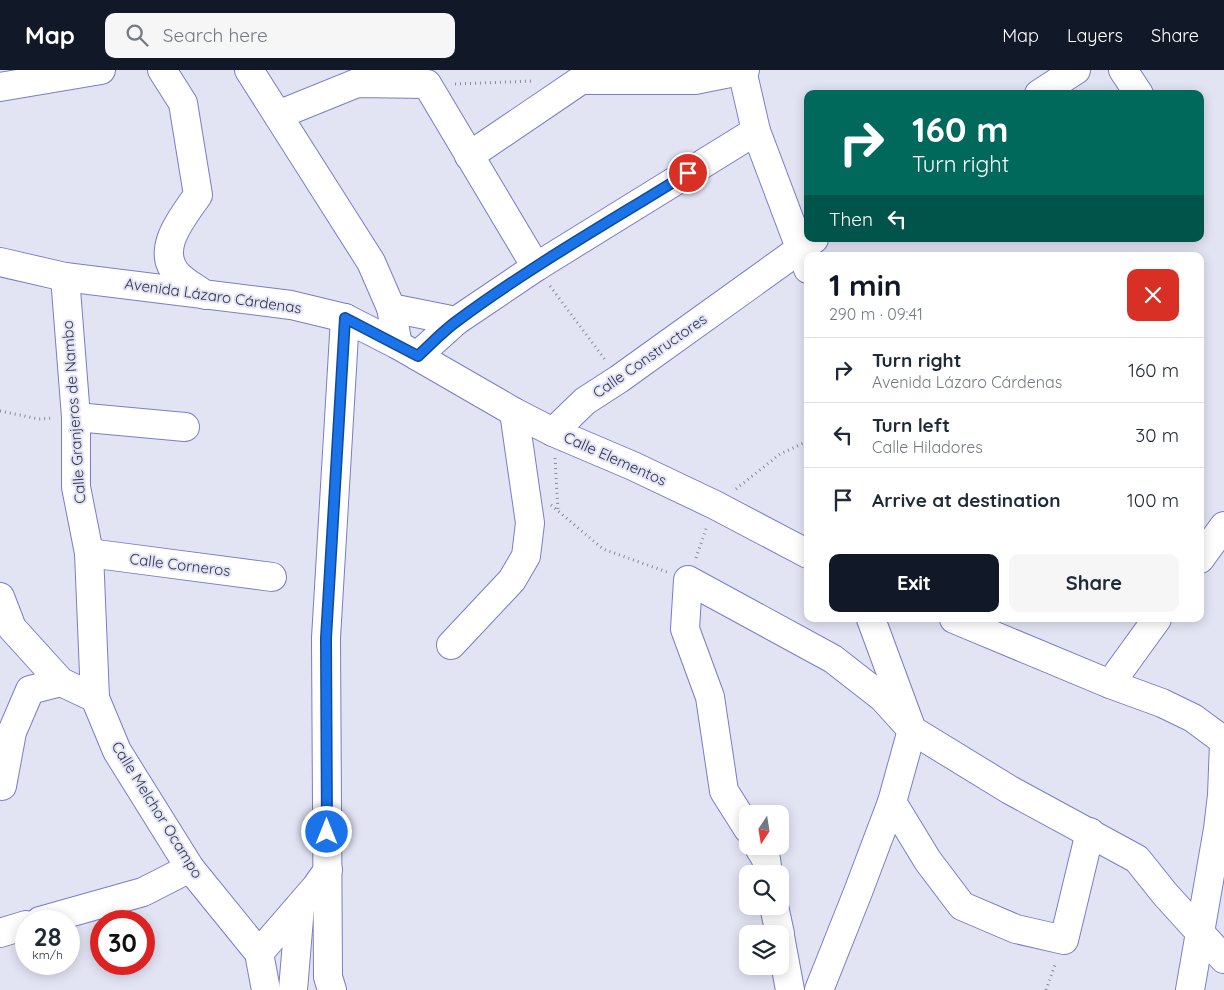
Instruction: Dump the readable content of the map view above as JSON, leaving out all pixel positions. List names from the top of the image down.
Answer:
{
  "streets": {
    "street": [
      "Avenida Lázaro Cárdenas",
      "Calle Constructores",
      "Calle Granjeros de Nambo",
      "Calle Elementos",
      "Calle Corneros",
      "Calle Melchor Ocampo"
    ]
  },
  "crossings": [
    ["Avenida Lázaro Cárdenas", "Calle Granjeros de Nambo"],
    ["Avenida Lázaro Cárdenas", "Calle Elementos"],
    ["Calle Constructores", "Calle Elementos"],
    ["Calle Granjeros de Nambo", "Calle Corneros"],
    ["Calle Granjeros de Nambo", "Calle Melchor Ocampo"]
  ],
  "north": "bottom",
  "page": {
    "header": "Map",
    "search": "Search here",
    "nav": ["Map", "Layers", "Share"],
    "turn": ["160 m", "Turn right"],
    "then": "Then",
    "heading": ["1 min", "290 m · 09:41"],
    "list": [
      {
        "name": "Turn right",
        "note": "Avenida Lázaro Cárdenas",
        "value": "160 m"
      },
      {
        "name": "Turn left",
        "note": "Calle Hiladores",
        "value": "30 m"
      },
      {
        "name": "Arrive at destination",
        "value": "100 m"
      }
    ],
    "buttons": ["Exit", "Share"],
    "speed": "28 km/h",
    "limit": "30"
  }
}
